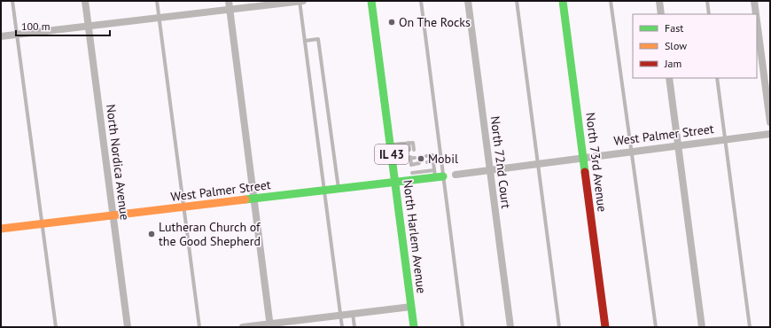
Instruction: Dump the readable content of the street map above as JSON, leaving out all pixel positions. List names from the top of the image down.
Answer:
{
  "streets": {
    "street": [
      "West Palmer Street",
      "IL 43",
      "North Nordica Avenue",
      "North 72nd Court",
      "North 73rd Avenue",
      "North Harlem Avenue"
    ]
  },
  "crossings": [
    ["West Palmer Street", "North Nordica Avenue"],
    ["West Palmer Street", "North 72nd Court"],
    ["West Palmer Street", "North 73rd Avenue"],
    ["West Palmer Street", "North Harlem Avenue"]
  ],
  "places": ["On The Rocks", "Mobil", "Lutheran Church of the Good Shepherd"],
  "legend": ["Fast", "Slow", "Jam"],
  "scale_bar": "100 m"
}
